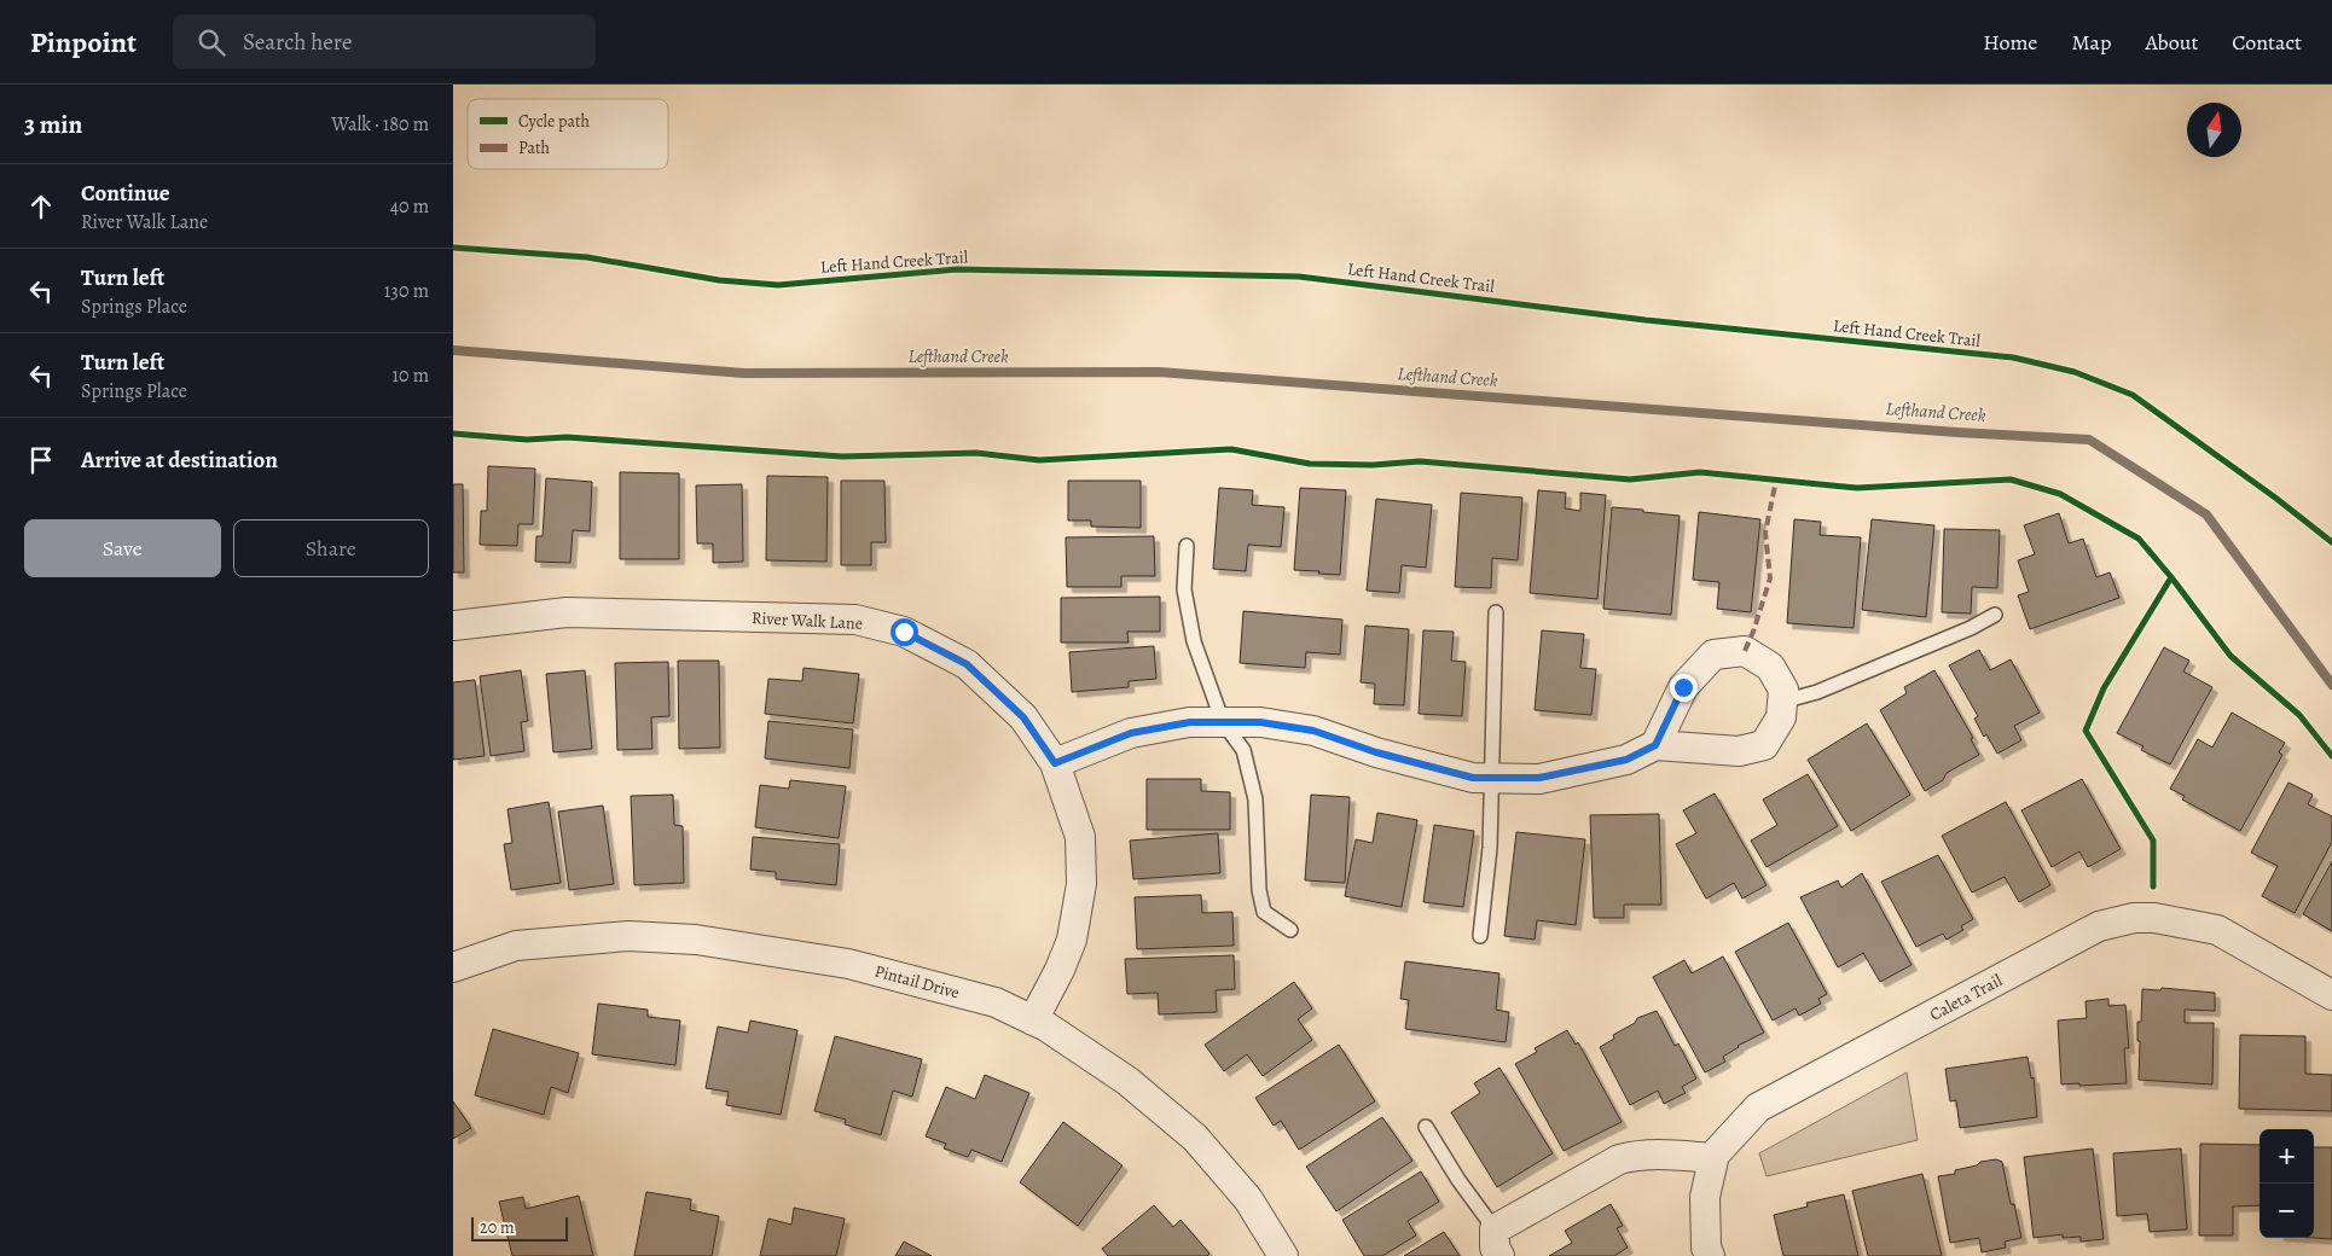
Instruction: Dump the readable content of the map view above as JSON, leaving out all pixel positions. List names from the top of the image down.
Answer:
{
  "streets": {
    "street": ["River Walk Lane", "Pintail Drive", "Caleta Trail"],
    "cycle path": ["Left Hand Creek Trail"]
  },
  "crossings": [
    ["River Walk Lane", "Pintail Drive"]
  ],
  "water": ["Lefthand Creek"],
  "legend": ["Cycle path", "Path"],
  "scale_bar": "20 m",
  "north": "top",
  "page": {
    "header": "Pinpoint",
    "search": "Search here",
    "nav": [
      "Home",
      "Map",
      "About",
      "Contact"
    ],
    "heading": ["3 min", "Walk · 180 m"],
    "list": [
      ["Continue", "River Walk Lane", "40 m"],
      ["Turn left", "Springs Place", "130 m"],
      ["Turn left", "Springs Place", "10 m"],
      "Arrive at destination"
    ],
    "buttons": ["Save", "Share"],
    "map_buttons": ["+", "−"],
    "scale": "20 m"
  }
}
